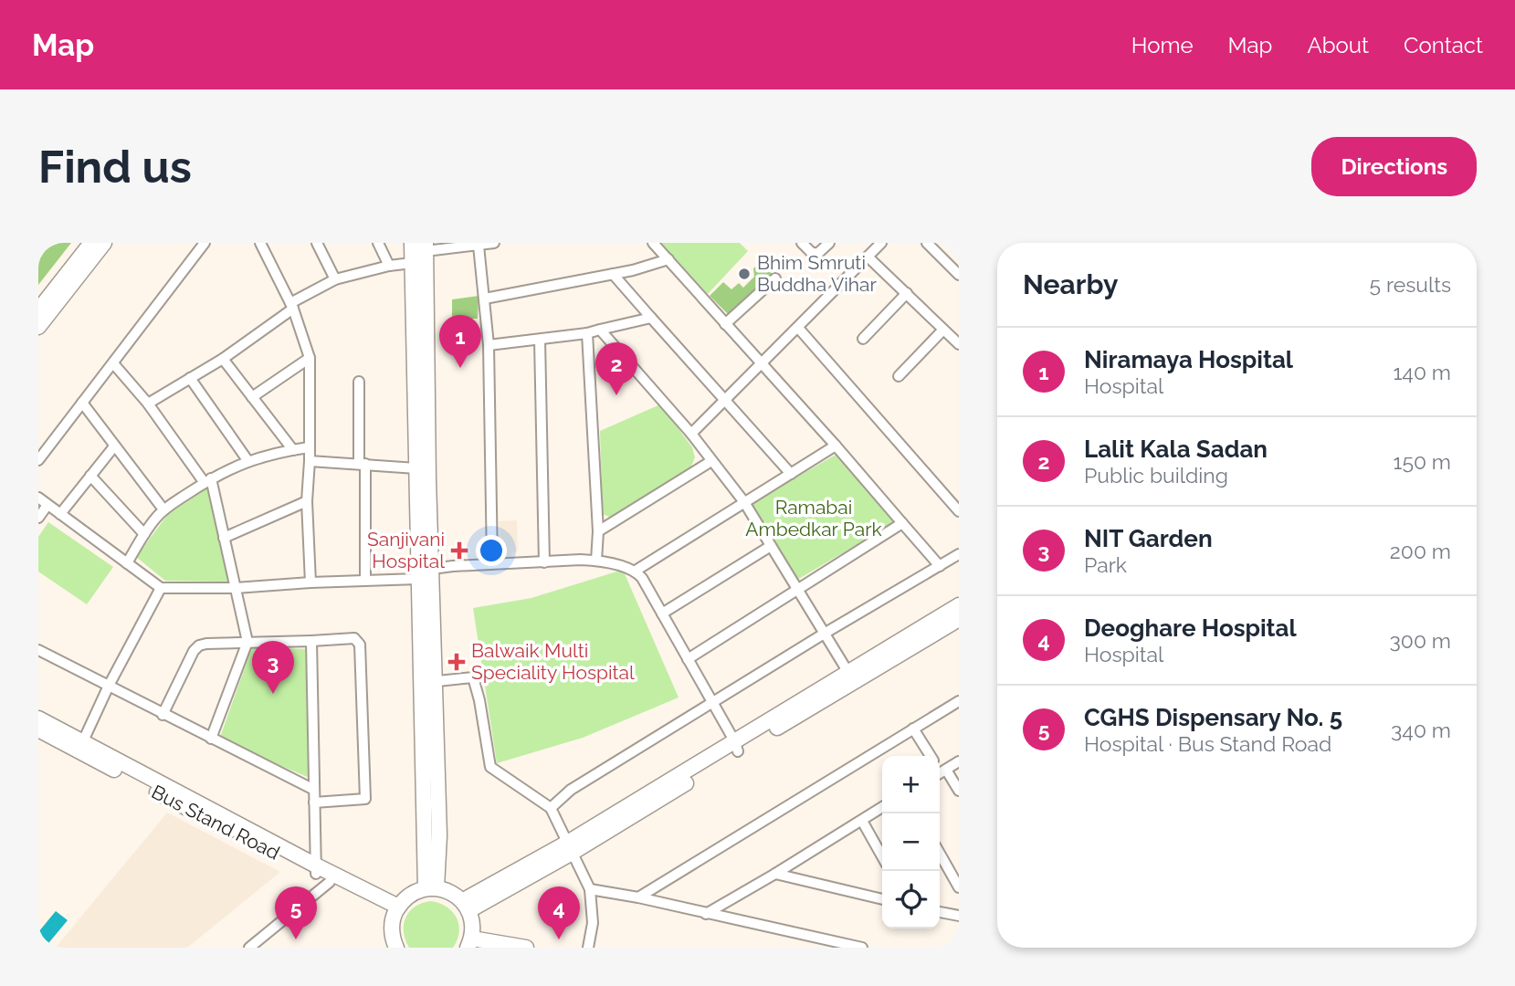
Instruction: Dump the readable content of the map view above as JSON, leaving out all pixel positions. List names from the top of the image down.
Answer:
{
  "streets": {
    "main road": ["Bus Stand Road"]
  },
  "parks": ["Ramabai Ambedkar Park"],
  "places": {
    "other": ["Bhim Smruti Buddha Vihar"],
    "health": ["Sanjivani Hospital", "Balwaik Multi Speciality Hospital"]
  },
  "page": {
    "header": "Map",
    "nav": [
      "Home",
      "Map",
      "About",
      "Contact"
    ],
    "buttons": "Directions",
    "title": "Find us",
    "heading": ["Nearby", "5 results"],
    "pins": [
      "1",
      "2",
      "3",
      "4",
      "5"
    ],
    "list": [
      {
        "mark": "1",
        "name": "Niramaya Hospital",
        "note": "Hospital",
        "value": "140 m"
      },
      {
        "mark": "2",
        "name": "Lalit Kala Sadan",
        "note": "Public building",
        "value": "150 m"
      },
      {
        "mark": "3",
        "name": "NIT Garden",
        "note": "Park",
        "value": "200 m"
      },
      {
        "mark": "4",
        "name": "Deoghare Hospital",
        "note": "Hospital",
        "value": "300 m"
      },
      {
        "mark": "5",
        "name": "CGHS Dispensary No. 5",
        "note": "Hospital · Bus Stand Road",
        "value": "340 m"
      }
    ],
    "map_buttons": ["+", "−"]
  }
}
